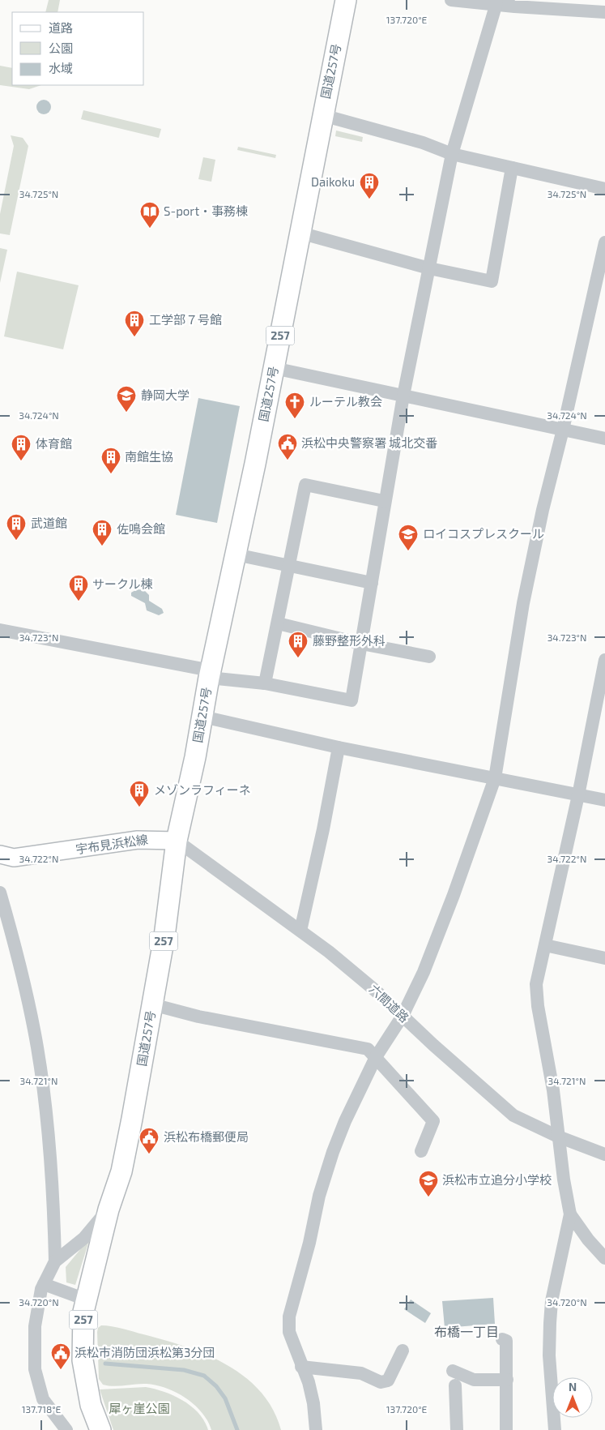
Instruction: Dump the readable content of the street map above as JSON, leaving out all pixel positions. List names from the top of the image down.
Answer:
{
  "streets": {
    "highway": ["国道257号", "257"],
    "main road": ["宇布見浜松線"],
    "street": ["六間道路"]
  },
  "crossings": [
    ["国道257号", "宇布見浜松線"],
    ["国道257号", "六間道路"],
    ["宇布見浜松線", "六間道路"]
  ],
  "districts": ["布橋一丁目"],
  "parks": ["犀ヶ崖公園"],
  "places": {
    "building": [
      "Daikoku",
      "工学部７号館",
      "体育館",
      "南館生協",
      "武道館",
      "佐鳴会館",
      "サークル棟",
      "藤野整形外科",
      "メゾンラフィーネ"
    ],
    "library": ["S-port・事務棟"],
    "school or university": ["静岡大学", "ロイコスプレスクール", "浜松市立追分小学校"],
    "church": ["ルーテル教会"],
    "public building": ["浜松中央警察署 城北交番", "浜松布橋郵便局", "浜松市消防団浜松第3分団"]
  },
  "legend": ["道路", "公園", "水域"],
  "north": "top",
  "coordinates": [
    "137.720°E",
    "34.725°N",
    "34.724°N",
    "34.723°N",
    "34.722°N",
    "34.721°N",
    "34.720°N",
    "137.718°E"
  ]
}
